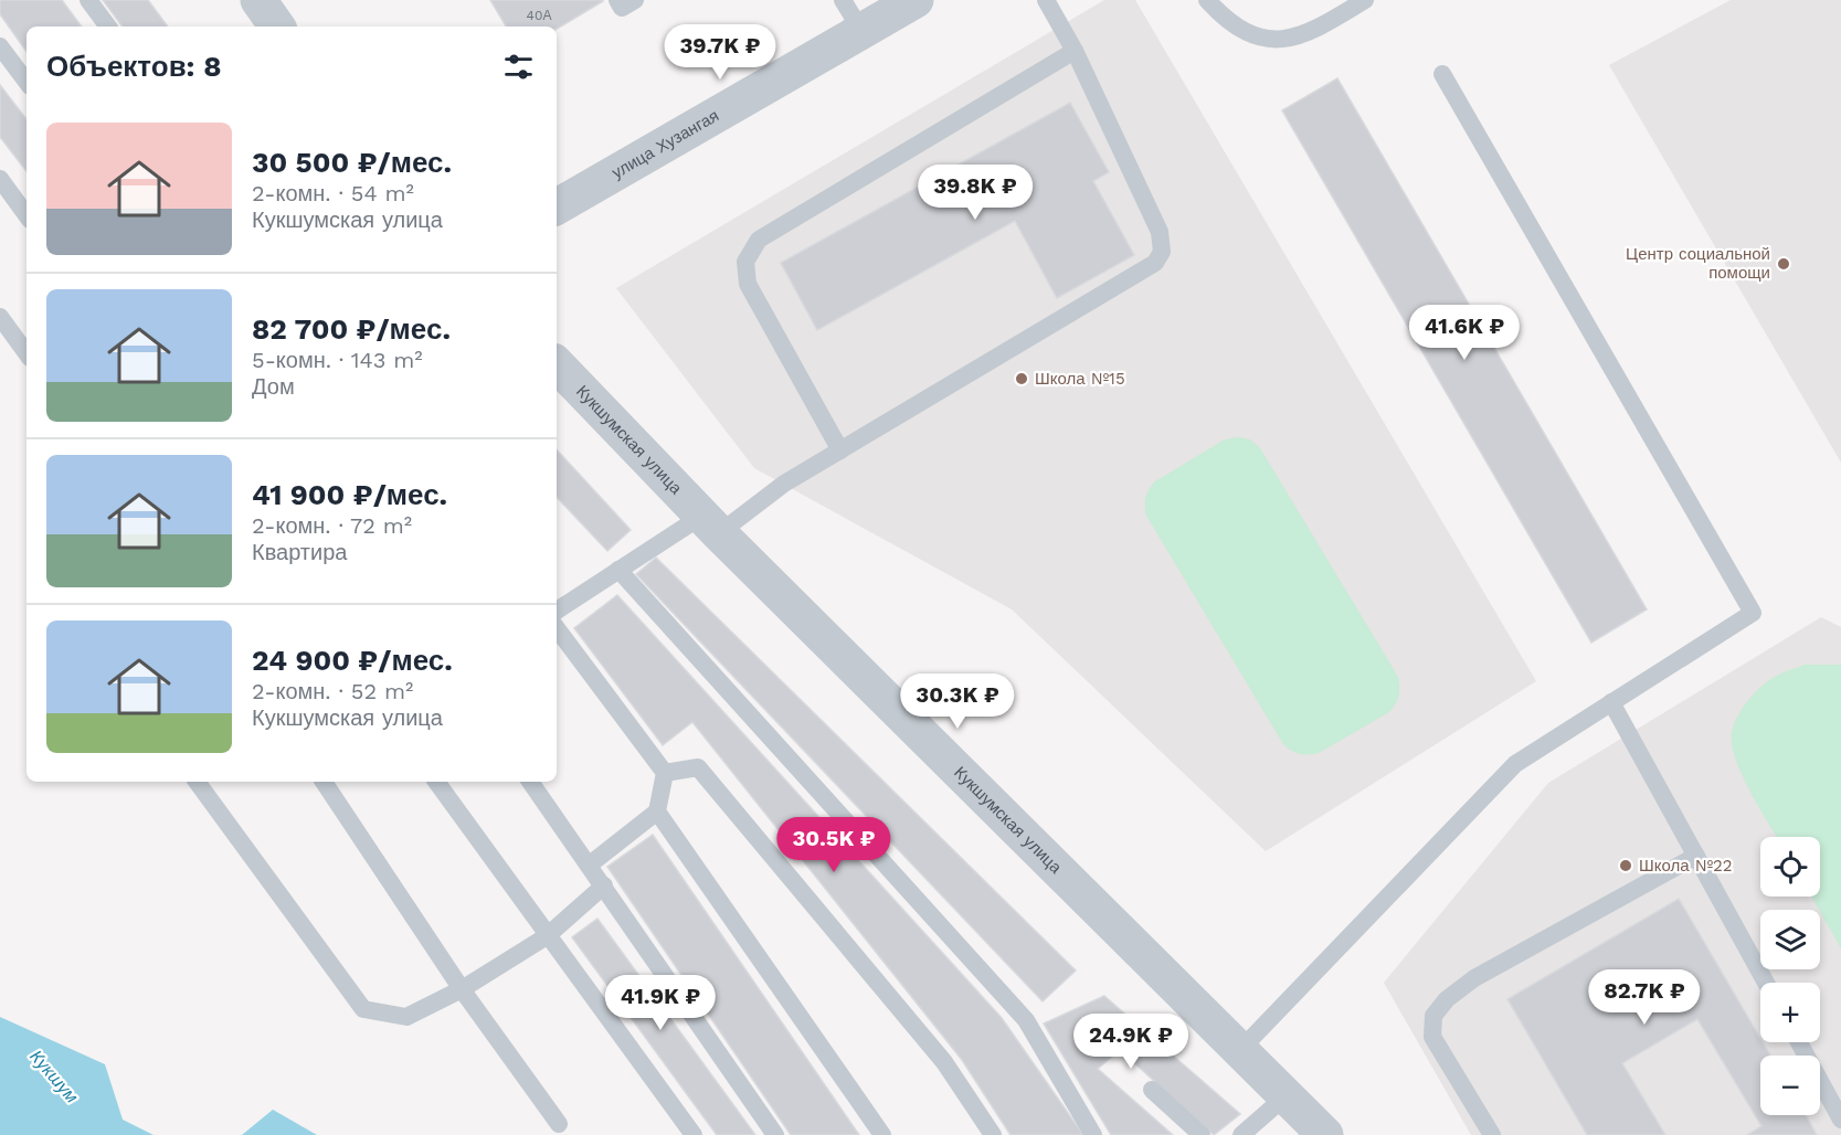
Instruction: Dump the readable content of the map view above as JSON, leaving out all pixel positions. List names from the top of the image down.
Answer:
{
  "streets": {
    "street": ["улица Хузангая", "Кукшумская улица"]
  },
  "water": ["Кукшум"],
  "places": ["Центр социальной помощи", "Школа №15", "Школа №22"],
  "house_numbers": ["40А"],
  "page": {
    "price": [
      "39.7K ₽",
      "39.8K ₽",
      "41.6K ₽",
      "30.3K ₽",
      "30.5K ₽",
      "82.7K ₽",
      "41.9K ₽",
      "24.9K ₽"
    ],
    "heading": "Объектов: 8",
    "list": [
      {
        "name": "30 500 ₽/мес.",
        "note": "2-комн. · 54 m² · Кукшумская улица"
      },
      {
        "name": "82 700 ₽/мес.",
        "note": "5-комн. · 143 m² · Дом"
      },
      {
        "name": "41 900 ₽/мес.",
        "note": "2-комн. · 72 m² · Квартира"
      },
      {
        "name": "24 900 ₽/мес.",
        "note": "2-комн. · 52 m² · Кукшумская улица"
      }
    ],
    "map_buttons": ["+", "−"]
  }
}
